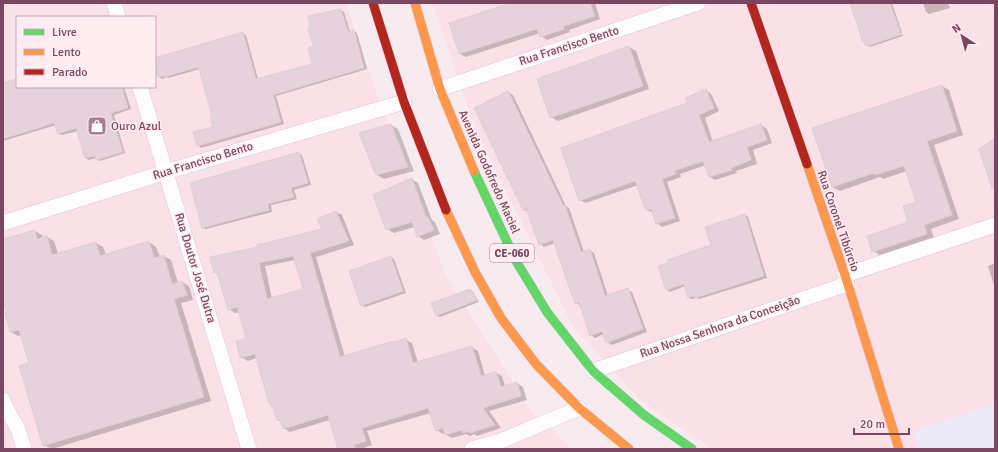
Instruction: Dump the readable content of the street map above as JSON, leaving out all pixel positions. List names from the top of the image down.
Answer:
{
  "streets": {
    "main road": ["Avenida Godofredo Maciel", "Rua Coronel Tibúrcio", "CE-060"],
    "street": ["Rua Francisco Bento", "Rua Doutor José Dutra", "Rua Nossa Senhora da Conceição"]
  },
  "crossings": [
    ["Rua Francisco Bento", "Avenida Godofredo Maciel"],
    ["Rua Francisco Bento", "CE-060"],
    ["Rua Francisco Bento", "Rua Doutor José Dutra"],
    ["Avenida Godofredo Maciel", "Rua Nossa Senhora da Conceição"],
    ["Rua Coronel Tibúrcio", "Rua Nossa Senhora da Conceição"]
  ],
  "places": {
    "shop": ["Ouro Azul"]
  },
  "legend": ["Livre", "Lento", "Parado"],
  "scale_bar": "20 m",
  "north": "top left"
}
